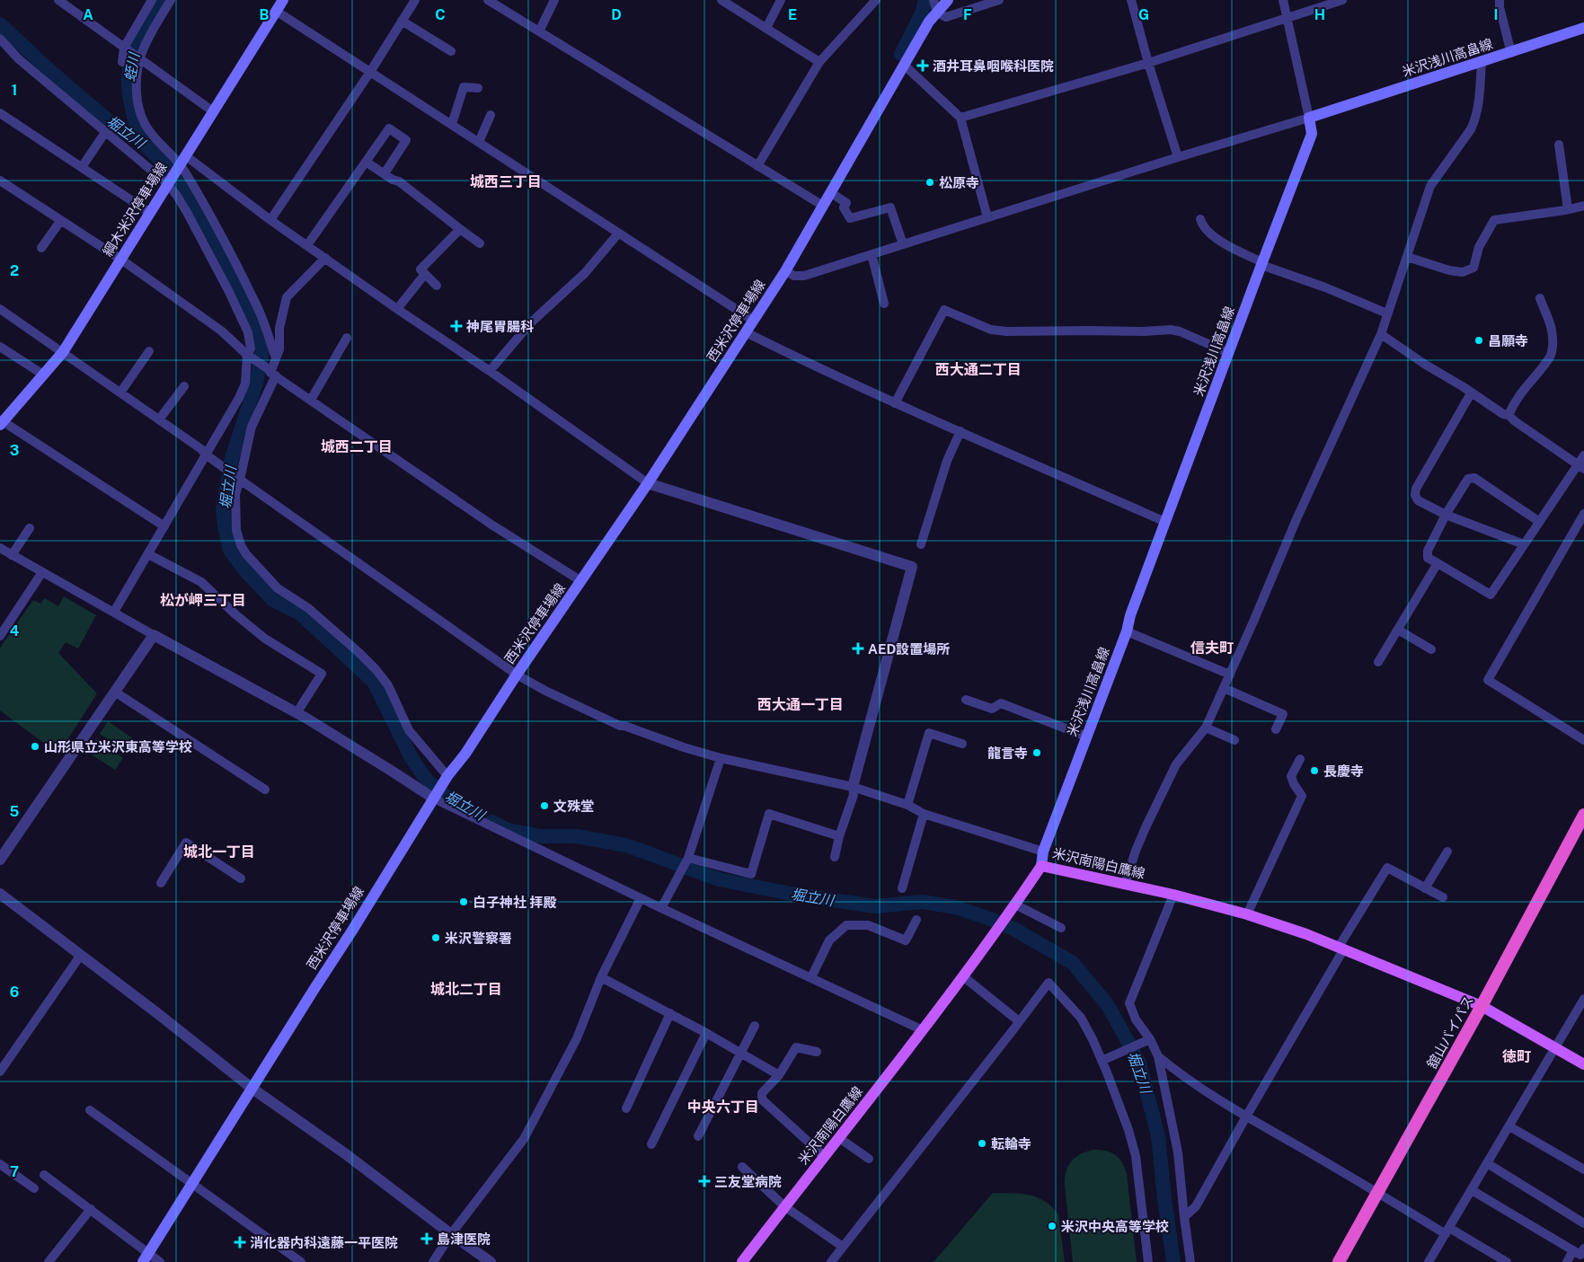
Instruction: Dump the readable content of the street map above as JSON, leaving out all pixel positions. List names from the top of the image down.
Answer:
{
  "streets": {
    "highway": ["舘山バイパス"],
    "main road": [
      "米沢浅川高畠線",
      "綱木米沢停車場線",
      "西米沢停車場線",
      "米沢南陽白鷹線"
    ]
  },
  "crossings": [
    ["米沢浅川高畠線", "米沢南陽白鷹線"],
    ["米沢南陽白鷹線", "舘山バイパス"]
  ],
  "districts": [
    "城西三丁目",
    "西大通二丁目",
    "城西二丁目",
    "松が岬三丁目",
    "信夫町",
    "西大通一丁目",
    "城北一丁目",
    "城北二丁目",
    "徳町",
    "中央六丁目"
  ],
  "water": ["蛭川", "堀立川"],
  "places": {
    "health": [
      "酒井耳鼻咽喉科医院",
      "神尾胃腸科",
      "AED設置場所",
      "三友堂病院",
      "島津医院",
      "消化器内科遠藤一平医院"
    ],
    "other": [
      "松原寺",
      "昌願寺",
      "山形県立米沢東高等学校",
      "龍言寺",
      "長慶寺",
      "文殊堂",
      "白子神社 拝殿",
      "米沢警察署",
      "転輪寺",
      "米沢中央高等学校"
    ]
  },
  "grid": {
    "columns": [
      "A",
      "B",
      "C",
      "D",
      "E",
      "F",
      "G",
      "H",
      "I"
    ],
    "rows": [
      "1",
      "2",
      "3",
      "4",
      "5",
      "6",
      "7"
    ]
  }
}
